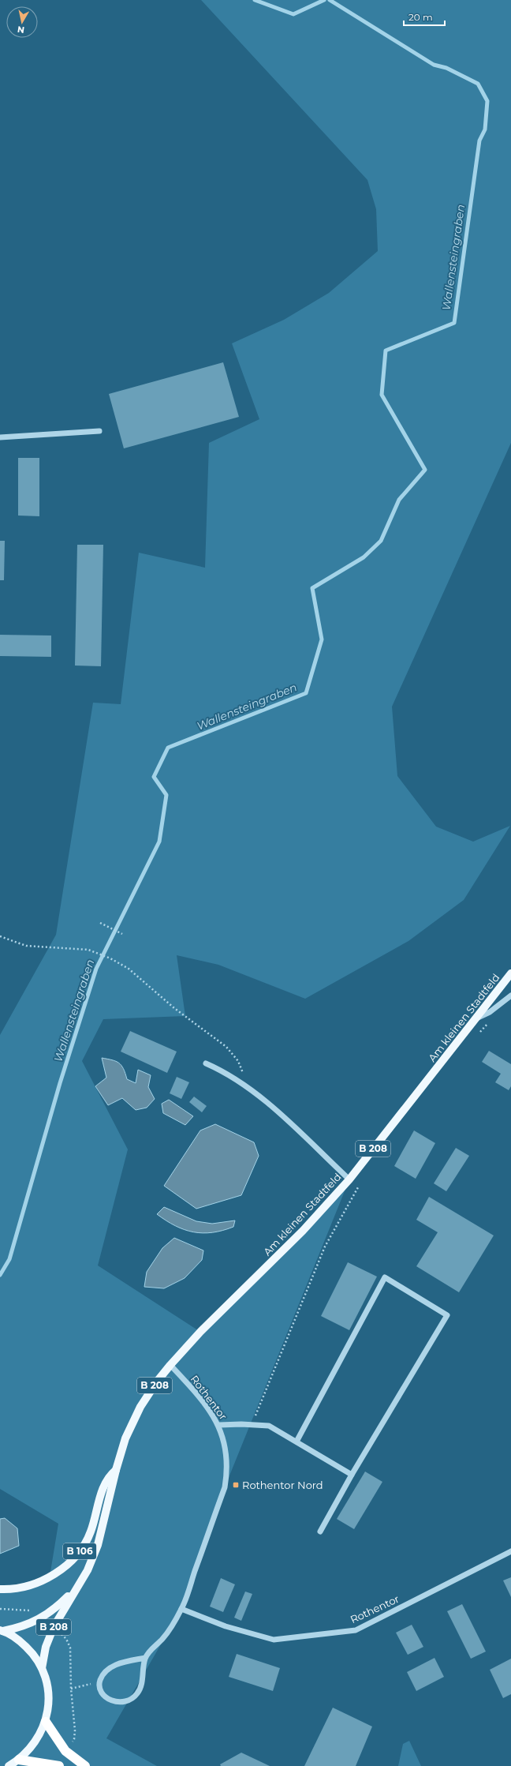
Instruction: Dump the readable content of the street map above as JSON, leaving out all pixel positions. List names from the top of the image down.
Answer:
{
  "streets": {
    "main road": ["Am kleinen Stadtfeld", "B 208", "B 106"],
    "street": ["Rothentor"]
  },
  "crossings": [
    ["Am kleinen Stadtfeld", "B 208"],
    ["Am kleinen Stadtfeld", "Rothentor"],
    ["Am kleinen Stadtfeld", "B 106"],
    ["B 208", "B 106"]
  ],
  "water": ["Wallensteingraben"],
  "places": {
    "transit": ["Rothentor Nord"]
  },
  "scale_bar": "20 m",
  "north": "bottom"
}
